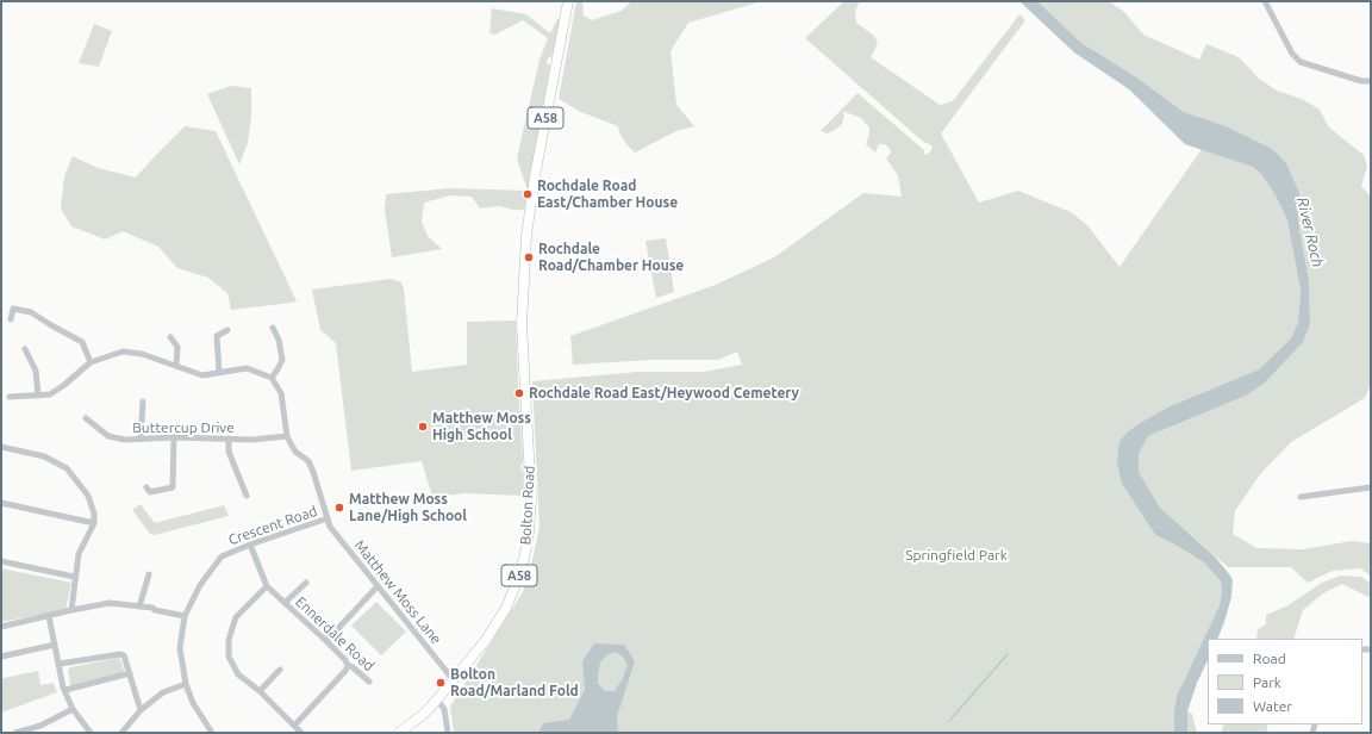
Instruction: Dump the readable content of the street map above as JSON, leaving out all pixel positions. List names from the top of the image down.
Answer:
{
  "streets": {
    "highway": ["A58", "Bolton Road"],
    "street": [
      "Buttercup Drive",
      "Crescent Road",
      "Matthew Moss Lane",
      "Ennerdale Road"
    ]
  },
  "crossings": [
    ["Buttercup Drive", "Matthew Moss Lane"],
    ["Bolton Road", "Matthew Moss Lane"],
    ["Crescent Road", "Matthew Moss Lane"],
    ["Crescent Road", "Ennerdale Road"]
  ],
  "water": ["River Roch"],
  "parks": ["Springfield Park"],
  "places": [
    "Rochdale Road East/Chamber House",
    "Rochdale Road/Chamber House",
    "Rochdale Road East/Heywood Cemetery",
    "Matthew Moss High School",
    "Matthew Moss Lane/High School",
    "Bolton Road/Marland Fold"
  ],
  "legend": ["Road", "Park", "Water"]
}
